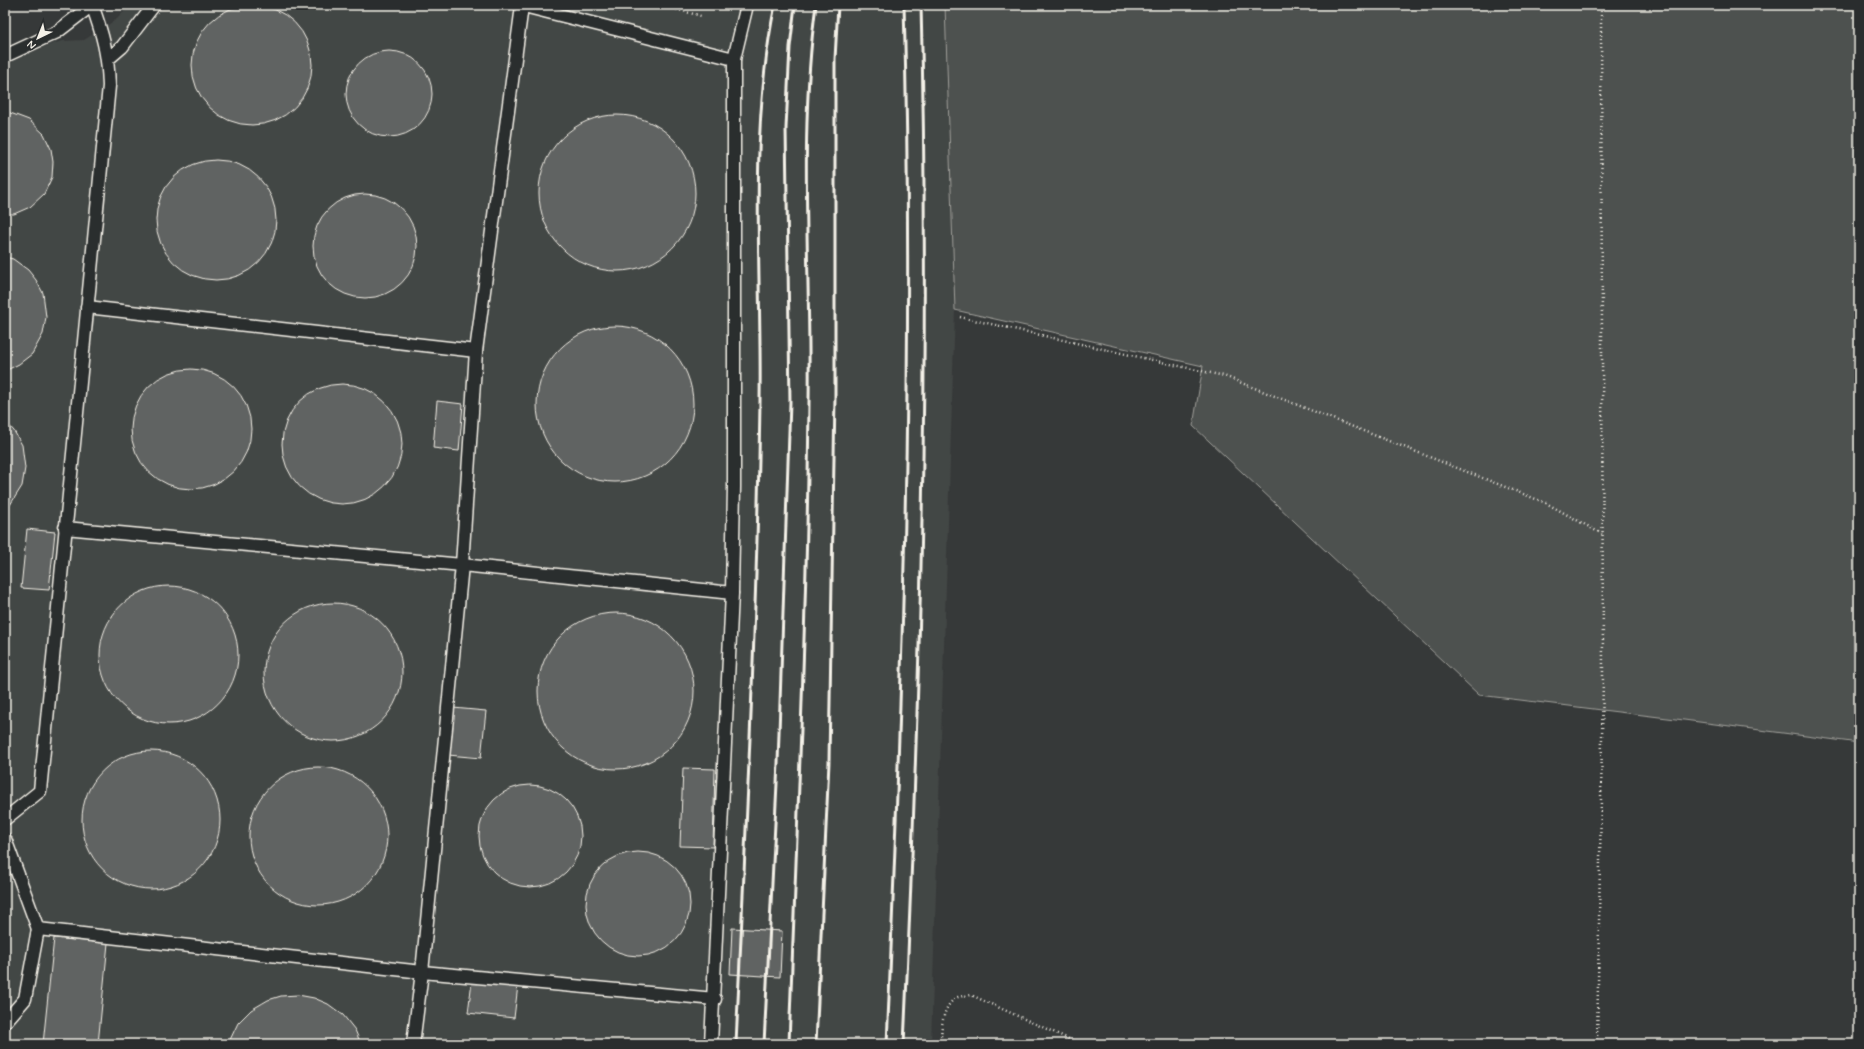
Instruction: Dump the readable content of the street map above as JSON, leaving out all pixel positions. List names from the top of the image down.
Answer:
{
  "north": "bottom left"
}
